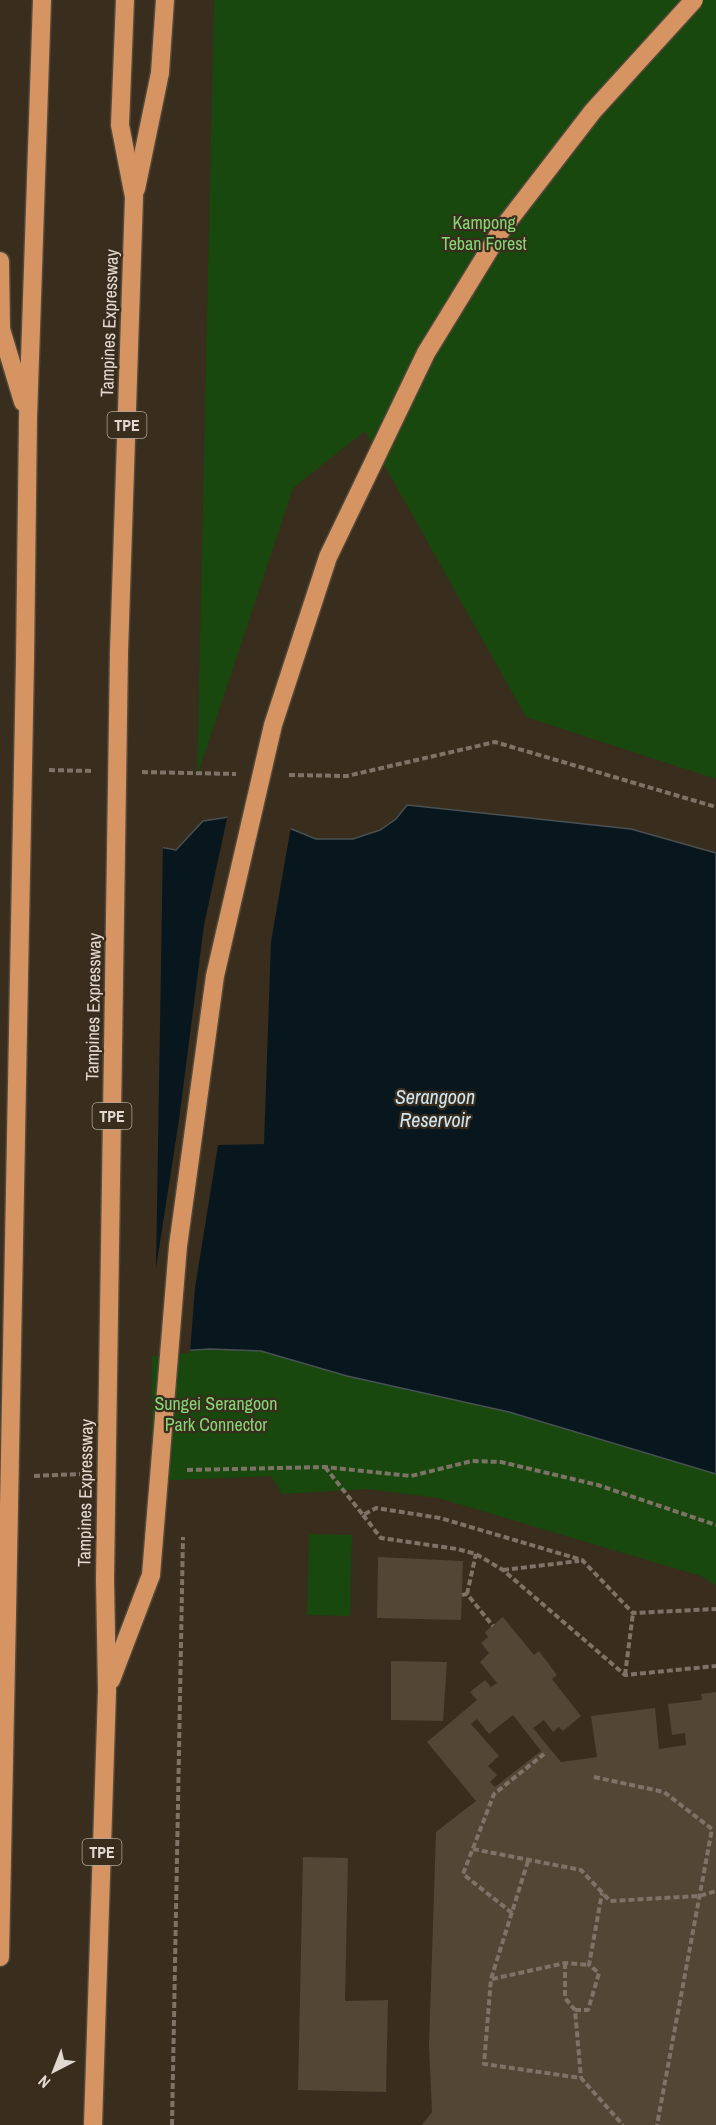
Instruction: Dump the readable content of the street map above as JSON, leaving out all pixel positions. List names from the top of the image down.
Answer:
{
  "streets": {
    "highway": ["Tampines Expressway", "TPE"]
  },
  "water": ["Serangoon Reservoir"],
  "parks": ["Kampong Teban Forest", "Sungei Serangoon Park Connector"],
  "north": "bottom left"
}
